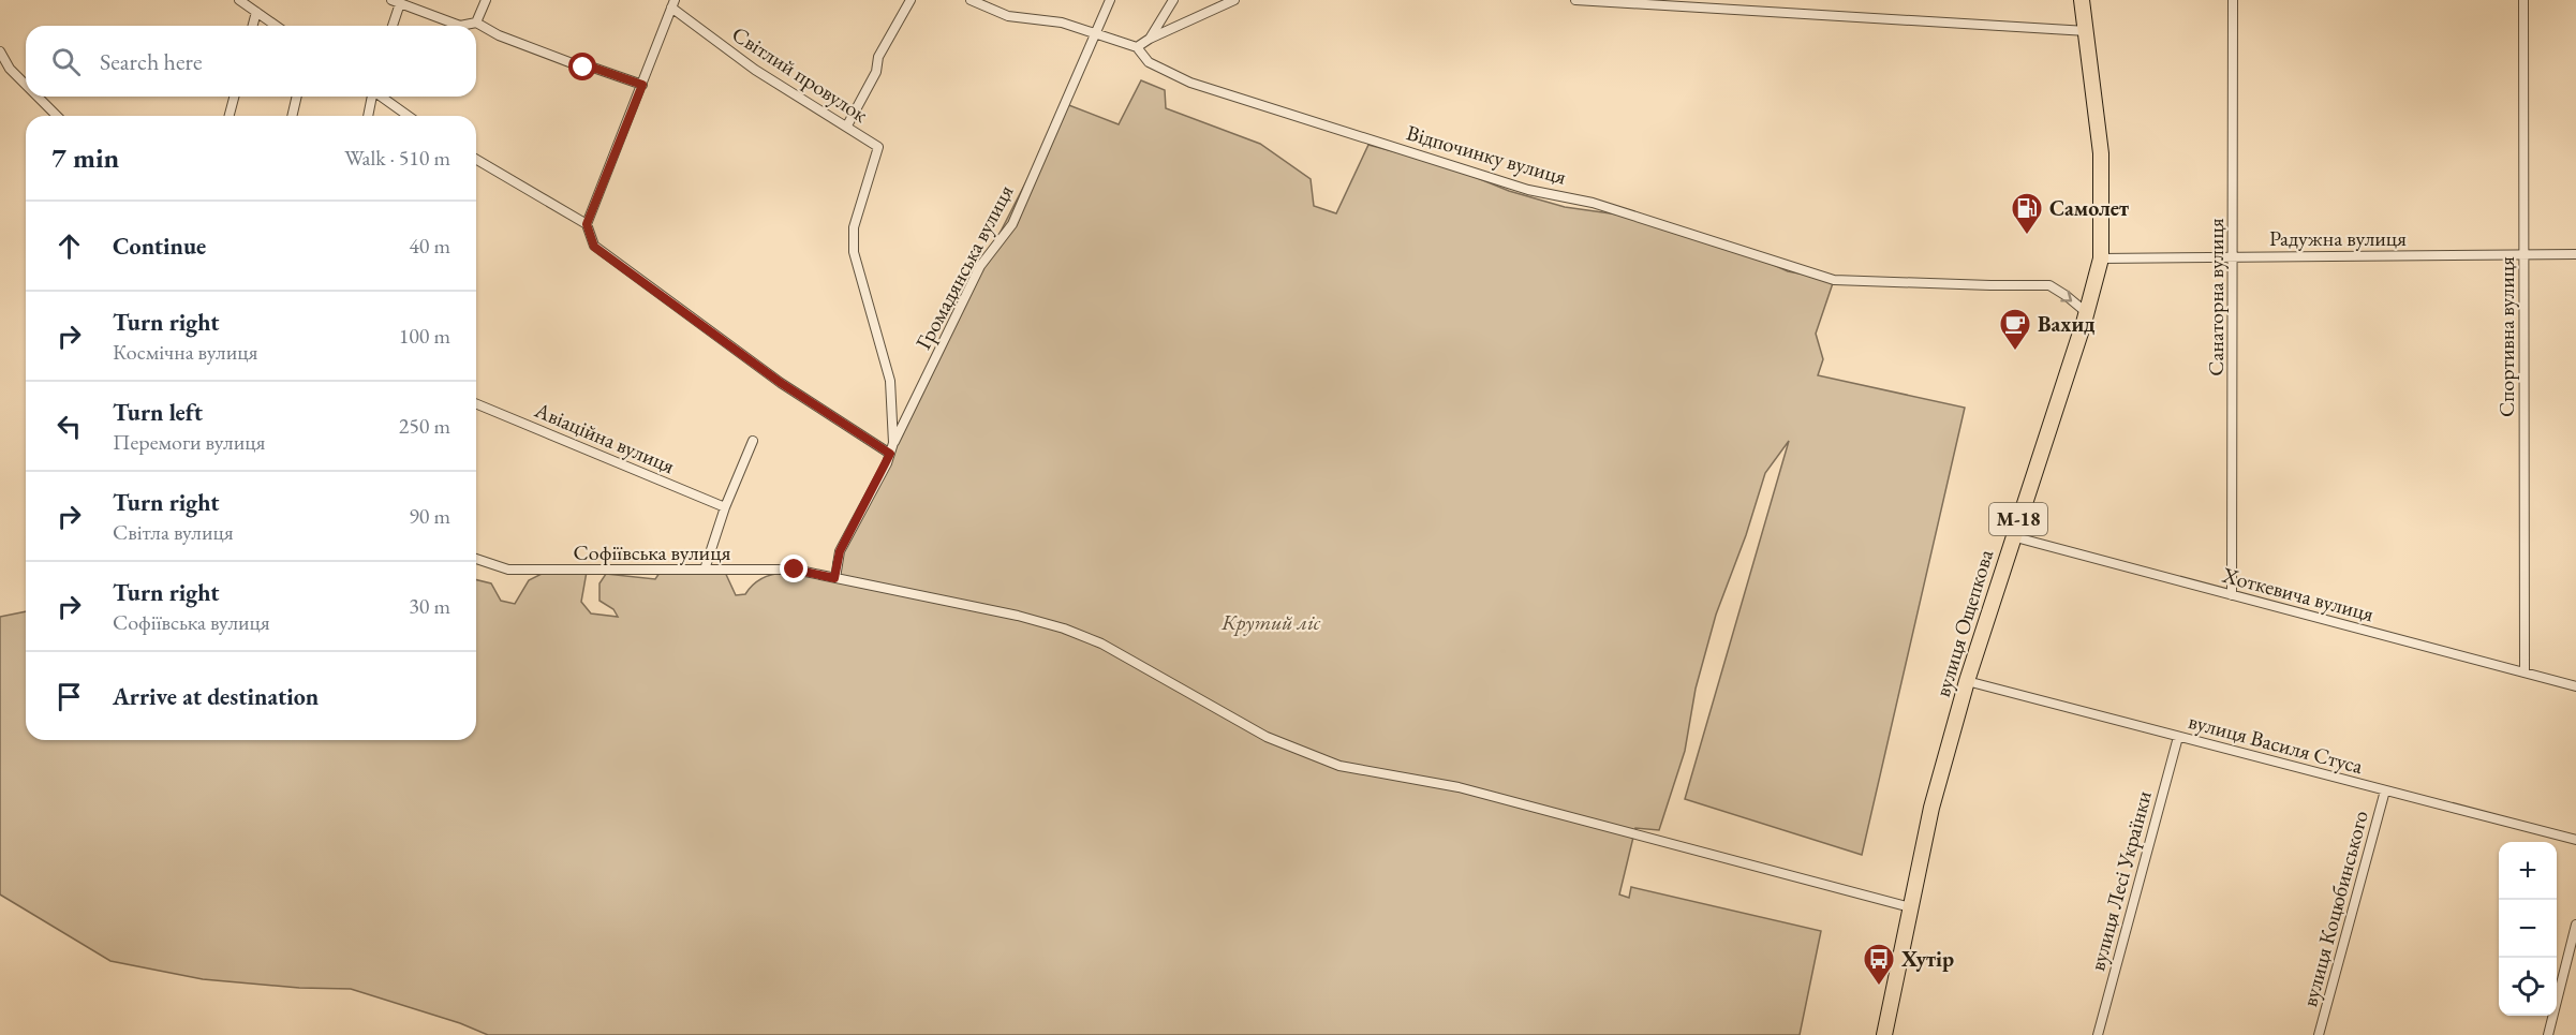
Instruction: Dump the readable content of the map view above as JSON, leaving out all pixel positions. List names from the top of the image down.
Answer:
{
  "streets": {
    "highway": ["М-18", "вулиця Ощепкова"],
    "street": [
      "Світлий провулок",
      "Відпочинку вулиця",
      "Радужна вулиця",
      "Громадянська вулиця",
      "Санаторна вулиця",
      "Спортивна вулиця",
      "Авіаційна вулиця",
      "Софіївська вулиця",
      "Хоткевича вулиця",
      "вулиця Василя Стуса",
      "вулиця Лесі Українки",
      "вулиця Коцюбинського"
    ]
  },
  "crossings": [
    ["Світлий провулок", "Громадянська вулиця"],
    ["Відпочинку вулиця", "вулиця Ощепкова"],
    ["Радужна вулиця", "Санаторна вулиця"],
    ["Радужна вулиця", "Спортивна вулиця"],
    ["Радужна вулиця", "вулиця Ощепкова"],
    ["Санаторна вулиця", "Хоткевича вулиця"],
    ["Спортивна вулиця", "Хоткевича вулиця"],
    ["Софіївська вулиця", "вулиця Ощепкова"],
    ["Хоткевича вулиця", "вулиця Ощепкова"],
    ["вулиця Ощепкова", "вулиця Василя Стуса"],
    ["вулиця Василя Стуса", "вулиця Лесі Українки"],
    ["вулиця Василя Стуса", "вулиця Коцюбинського"]
  ],
  "one_way": ["Відпочинку вулиця"],
  "parks": ["Крутий ліс"],
  "places": {
    "fuel station": ["Самолет"],
    "cafe": ["Вахид"],
    "bus stop": ["Хутір"]
  },
  "page": {
    "search": "Search here",
    "heading": ["7 min", "Walk · 510 m"],
    "list": [
      ["Continue", "40 m"],
      ["Turn right", "Космічна вулиця", "100 m"],
      ["Turn left", "Перемоги вулиця", "250 m"],
      ["Turn right", "Світла вулиця", "90 m"],
      ["Turn right", "Софіївська вулиця", "30 m"],
      "Arrive at destination"
    ],
    "map_buttons": ["+", "−"]
  }
}
